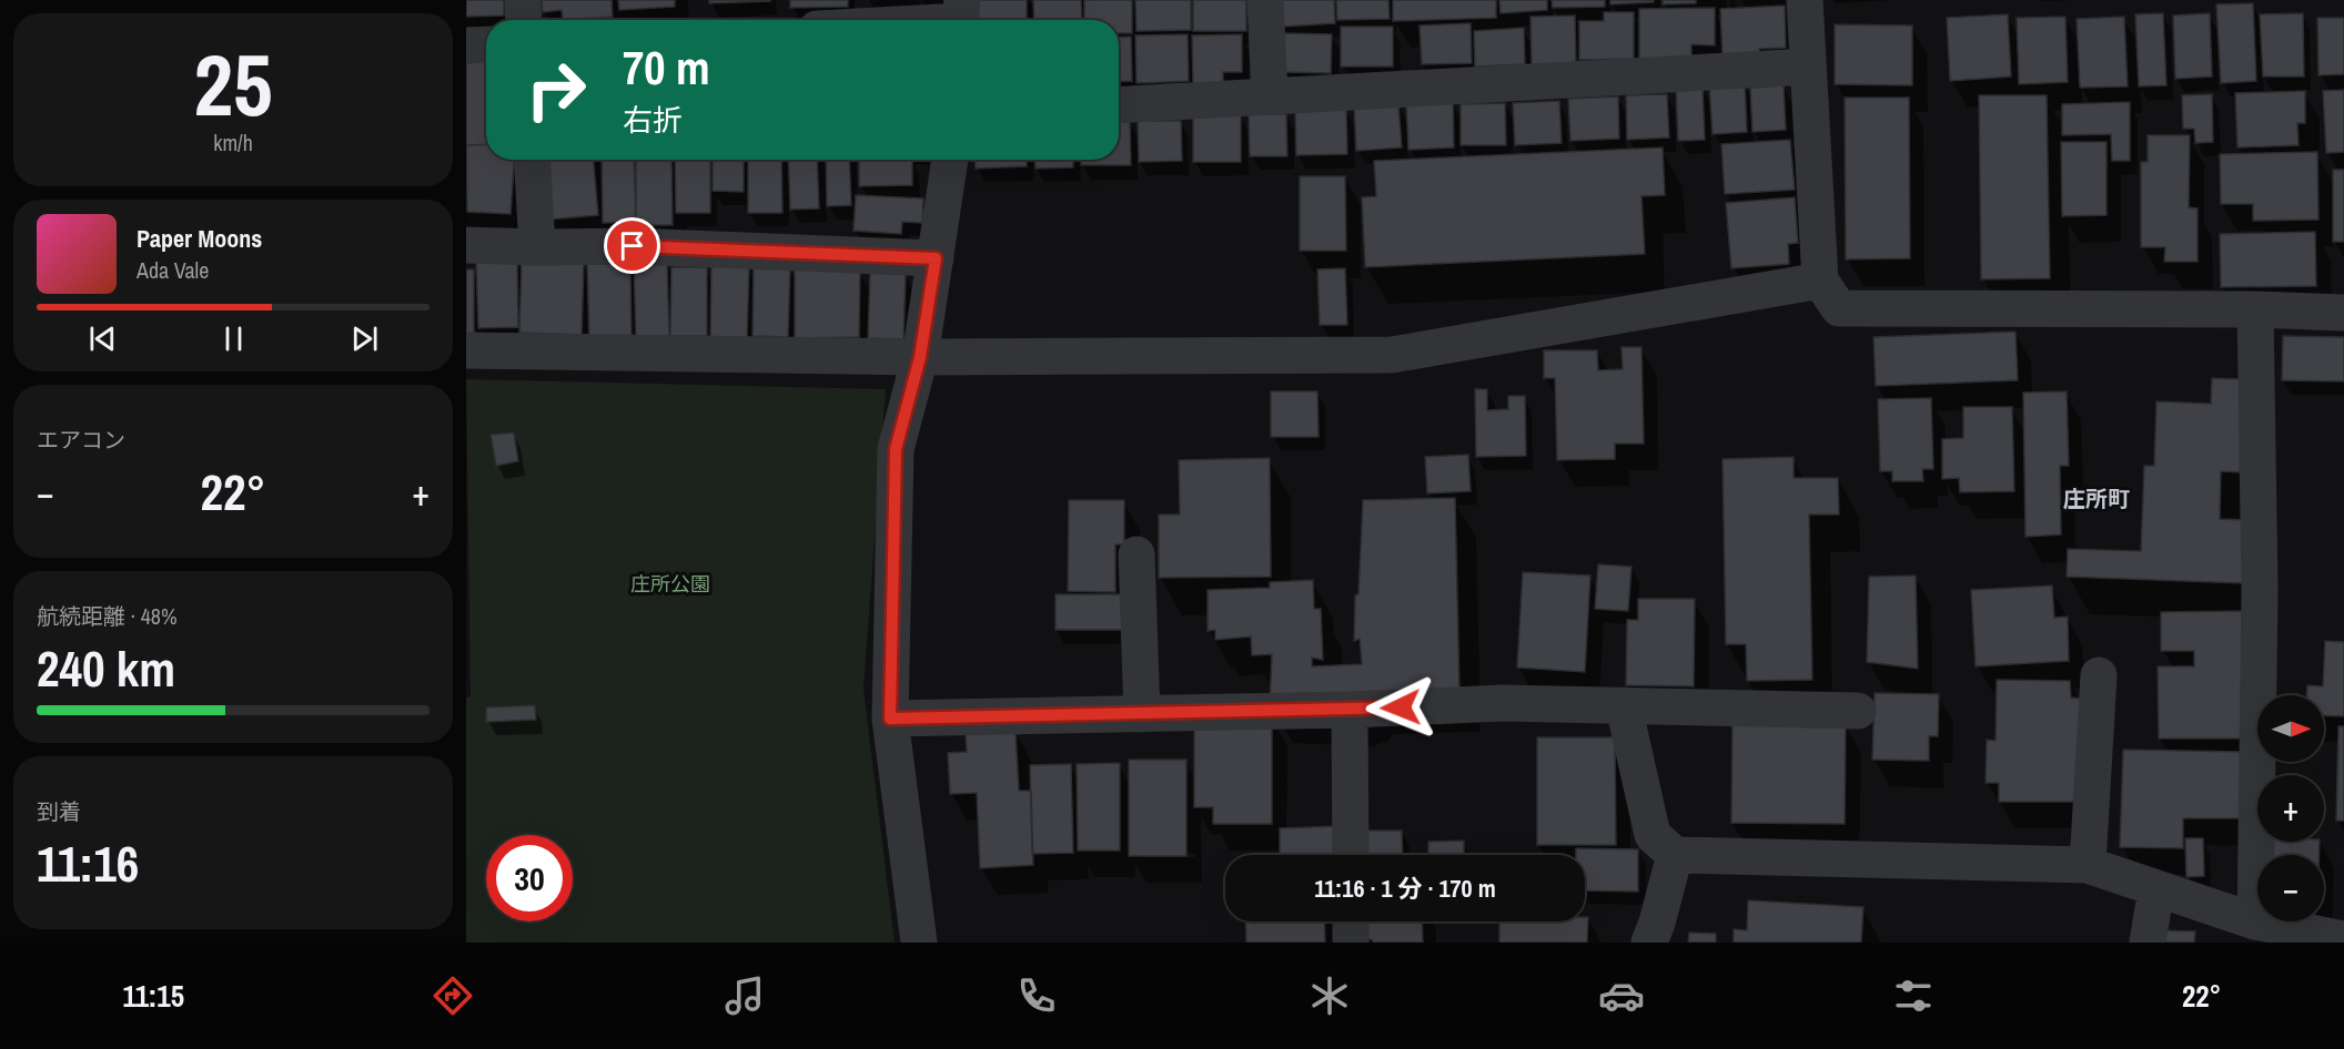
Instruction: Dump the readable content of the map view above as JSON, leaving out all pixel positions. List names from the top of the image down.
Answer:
{
  "districts": ["庄所町"],
  "parks": ["庄所公園"],
  "north": "right",
  "page": {
    "tile": [
      ["25", "km/h"],
      "エアコン",
      ["航続距離 · 48%", "240 km"],
      ["到着", "11:16"]
    ],
    "turn": ["70 m", "右折"],
    "song": ["Paper Moons", "Ada Vale"],
    "heat": ["−", "22°", "+"],
    "map_buttons": ["+", "−"],
    "limit": "30",
    "trip": "11:16 · 1 分 · 170 m",
    "tabs": ["11:15", "22°"]
  }
}
